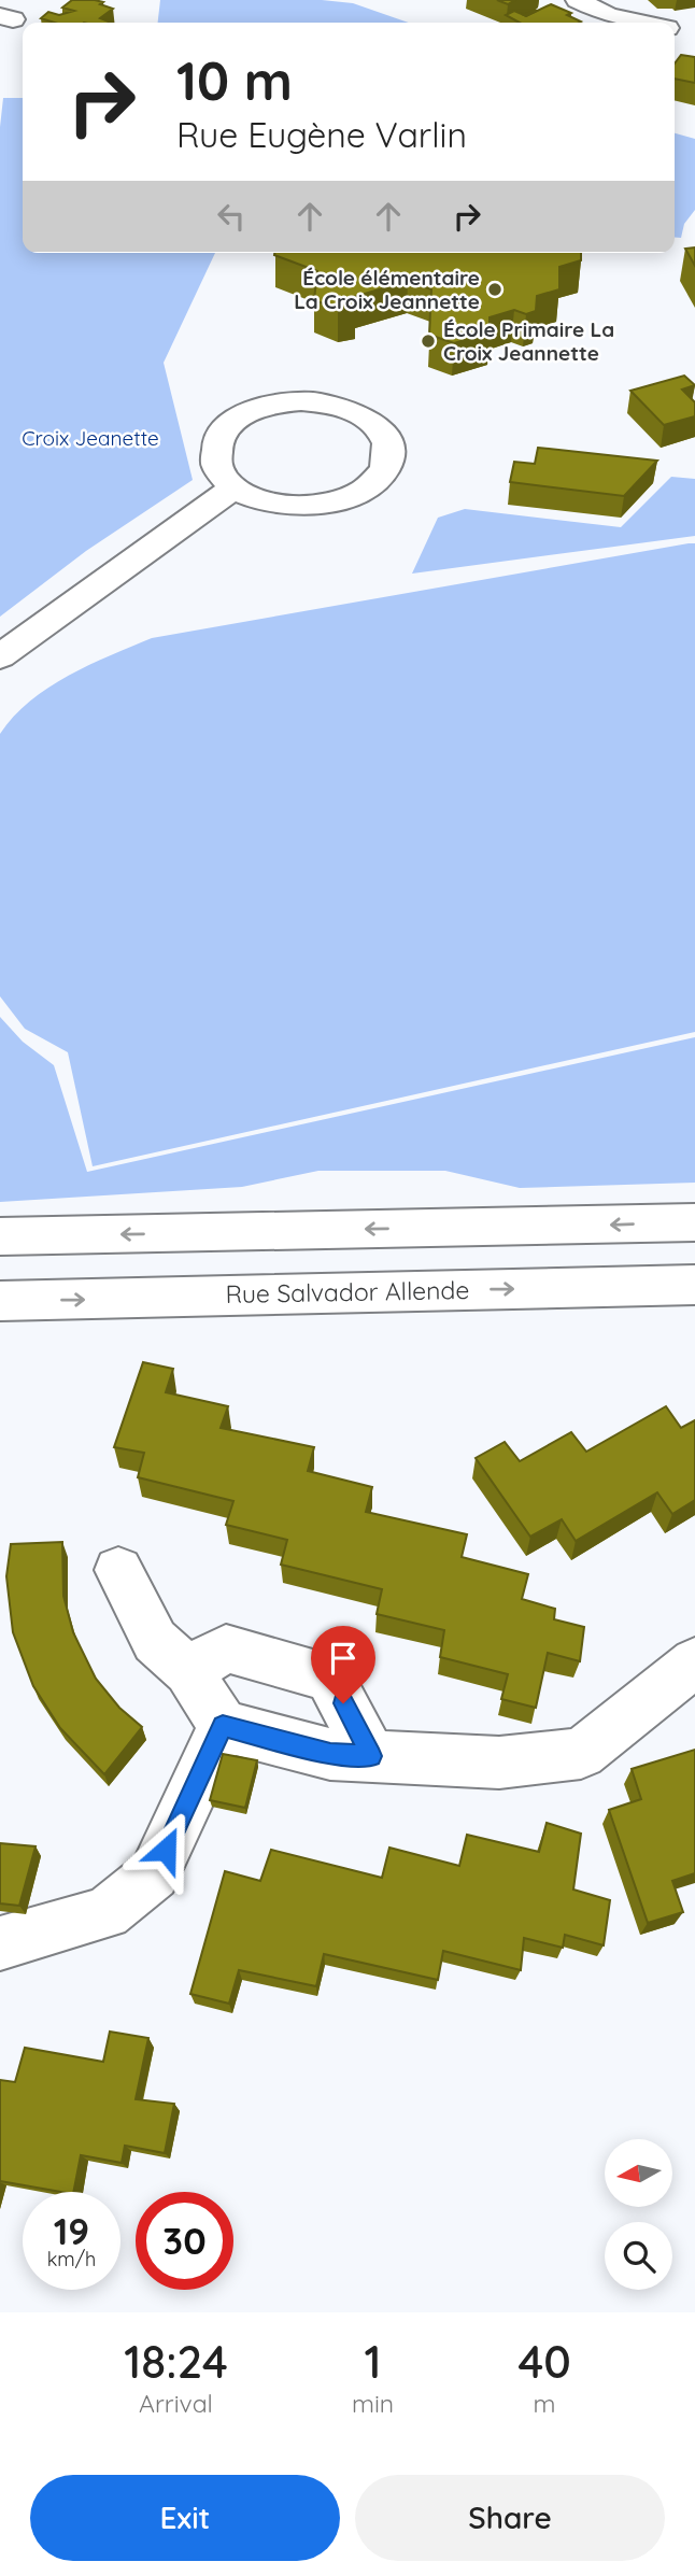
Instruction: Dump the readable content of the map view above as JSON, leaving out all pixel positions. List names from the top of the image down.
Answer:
{
  "streets": {
    "street": ["Rue Salvador Allende"]
  },
  "parks": ["Croix Jeanette"],
  "places": ["École élémentaire La Croix Jeannette", "École Primaire La Croix Jeannette"],
  "north": "left",
  "page": {
    "turn": ["10 m", "Rue Eugène Varlin"],
    "speed": "19 km/h",
    "limit": "30",
    "eta": [
      "18:24",
      "Arrival",
      "1",
      "min",
      "40",
      "m"
    ],
    "buttons": ["Exit", "Share"]
  }
}
